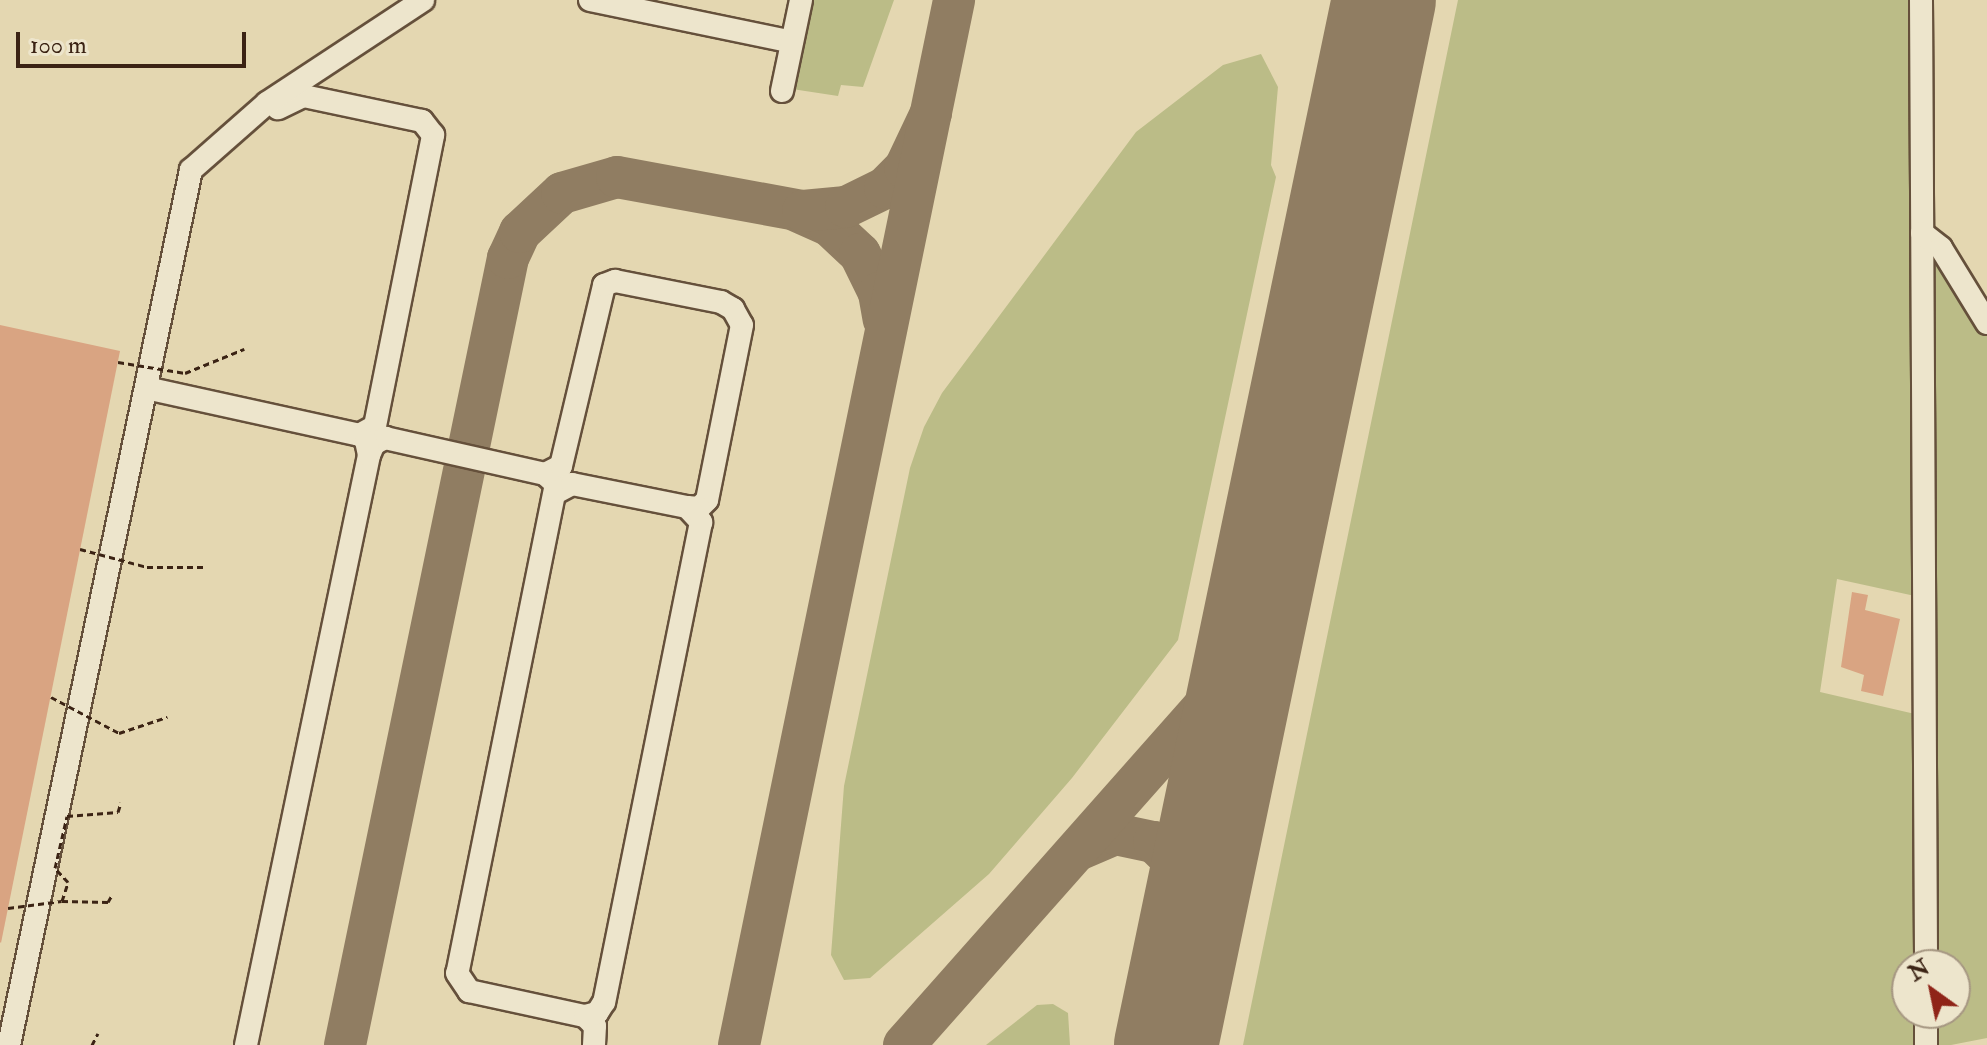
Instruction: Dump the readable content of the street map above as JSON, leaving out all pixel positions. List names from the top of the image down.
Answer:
{
  "scale_bar": "100 m",
  "north": "top left"
}
